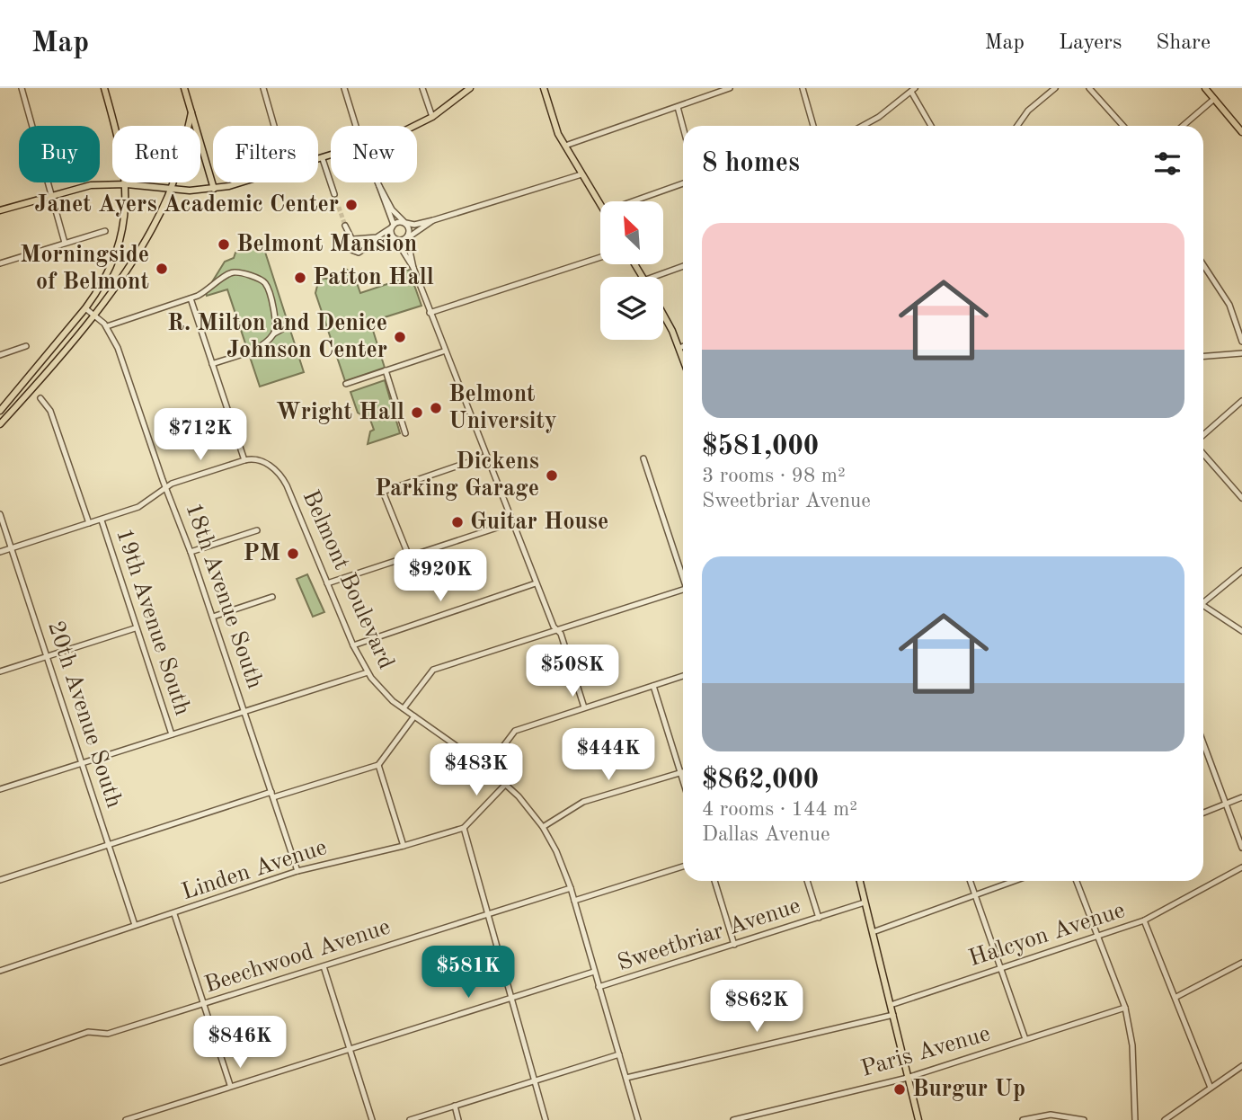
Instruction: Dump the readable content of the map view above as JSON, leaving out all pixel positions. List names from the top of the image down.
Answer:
{
  "streets": {
    "street": [
      "Belmont Boulevard",
      "18th Avenue South",
      "19th Avenue South",
      "20th Avenue South",
      "Linden Avenue",
      "Sweetbriar Avenue",
      "Halcyon Avenue",
      "Beechwood Avenue",
      "Paris Avenue"
    ]
  },
  "crossings": [
    ["Belmont Boulevard", "Linden Avenue"],
    ["Belmont Boulevard", "Sweetbriar Avenue"],
    ["Belmont Boulevard", "Beechwood Avenue"],
    ["18th Avenue South", "Linden Avenue"],
    ["20th Avenue South", "Linden Avenue"]
  ],
  "places": [
    "Janet Ayers Academic Center",
    "Belmont Mansion",
    "Morningside of Belmont",
    "Patton Hall",
    "R. Milton and Denice Johnson Center",
    "Belmont University",
    "Wright Hall",
    "Dickens Parking Garage",
    "Guitar House",
    "PM",
    "Burgur Up"
  ],
  "north": "top left",
  "page": {
    "header": "Map",
    "nav": ["Map", "Layers", "Share"],
    "chip": [
      "Buy",
      "Rent",
      "Filters",
      "New"
    ],
    "heading": "8 homes",
    "list": [
      {
        "name": "$581,000",
        "note": "3 rooms · 98 m² · Sweetbriar Avenue"
      },
      {
        "name": "$862,000",
        "note": "4 rooms · 144 m² · Dallas Avenue"
      }
    ],
    "price": [
      "$712K",
      "$920K",
      "$508K",
      "$444K",
      "$483K",
      "$581K",
      "$862K",
      "$846K"
    ]
  }
}
